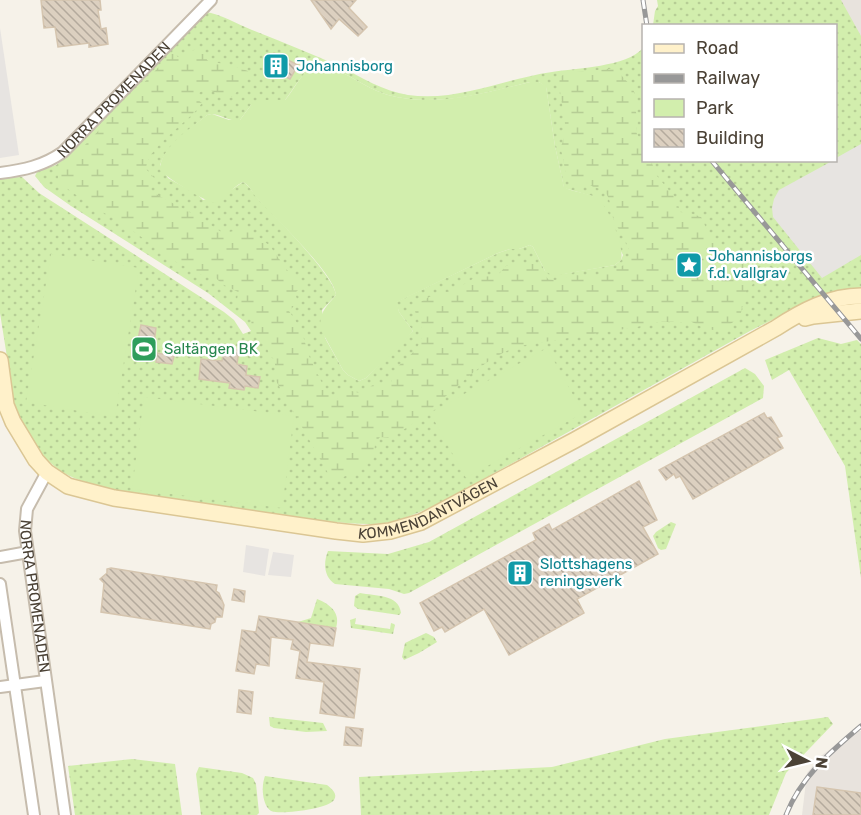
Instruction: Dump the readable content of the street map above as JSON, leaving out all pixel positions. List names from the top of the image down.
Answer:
{
  "streets": {
    "street": ["NORRA PROMENADEN", "KOMMENDANTVÄGEN"]
  },
  "crossings": [
    ["NORRA PROMENADEN", "KOMMENDANTVÄGEN"]
  ],
  "places": {
    "building": ["Johannisborg", "Slottshagens reningsverk"],
    "place": ["Johannisborgs f.d. vallgrav"],
    "sports": ["Saltängen BK"]
  },
  "legend": [
    "Road",
    "Railway",
    "Park",
    "Building"
  ],
  "north": "right"
}
